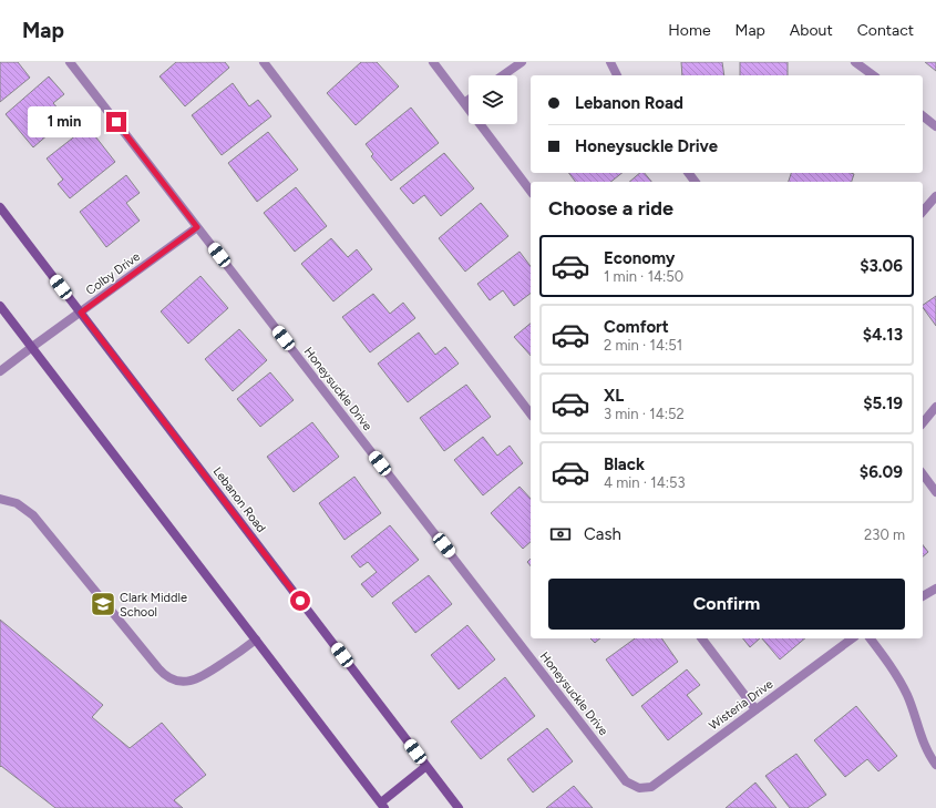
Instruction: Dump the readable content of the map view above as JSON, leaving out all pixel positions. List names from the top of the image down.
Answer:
{
  "streets": {
    "main road": ["Lebanon Road"],
    "street": ["Colby Drive", "Honeysuckle Drive", "Wisteria Drive"]
  },
  "crossings": [
    ["Colby Drive", "Honeysuckle Drive"],
    ["Colby Drive", "Lebanon Road"],
    ["Honeysuckle Drive", "Wisteria Drive"]
  ],
  "places": {
    "school or university": ["Clark Middle School"]
  },
  "page": {
    "header": "Map",
    "nav": [
      "Home",
      "Map",
      "About",
      "Contact"
    ],
    "banner": ["Lebanon Road", "Honeysuckle Drive"],
    "bubble": "1 min",
    "heading": "Choose a ride",
    "list": [
      {
        "name": "Economy",
        "note": "1 min · 14:50",
        "value": "$3.06"
      },
      {
        "name": "Comfort",
        "note": "2 min · 14:51",
        "value": "$4.13"
      },
      {
        "name": "XL",
        "note": "3 min · 14:52",
        "value": "$5.19"
      },
      {
        "name": "Black",
        "note": "4 min · 14:53",
        "value": "$6.09"
      }
    ],
    "pay": ["Cash", "230 m"],
    "buttons": "Confirm"
  }
}
